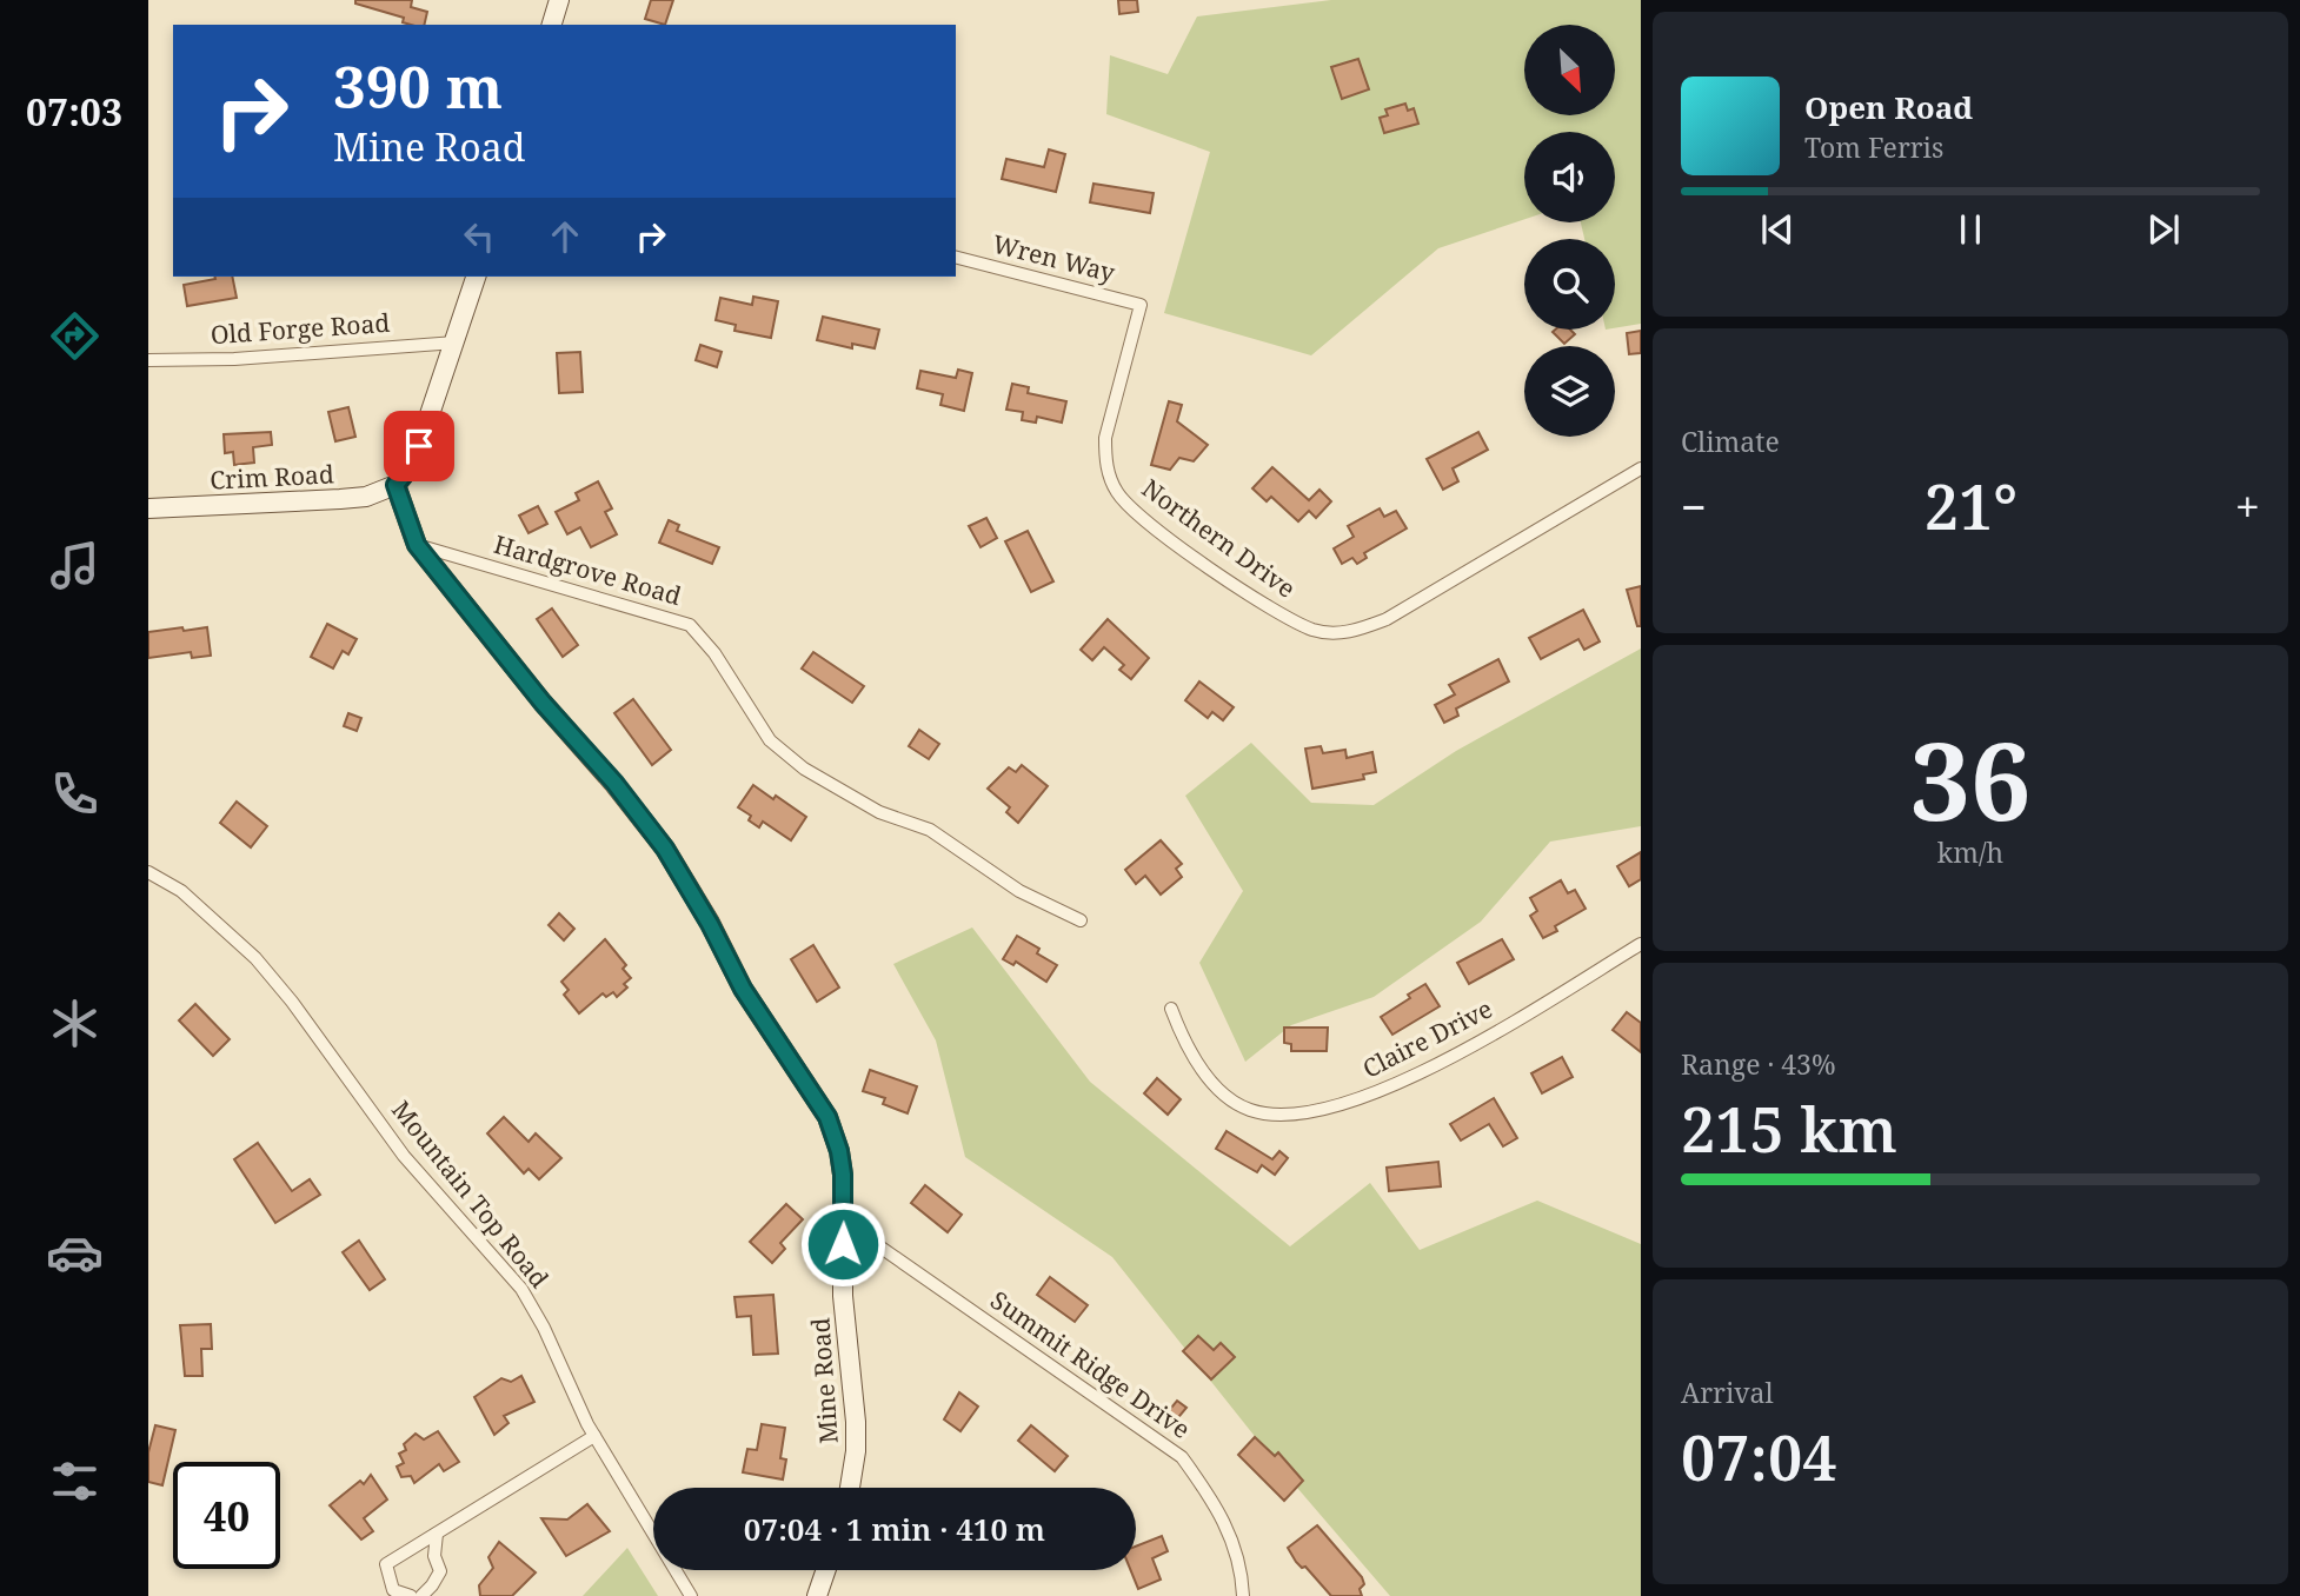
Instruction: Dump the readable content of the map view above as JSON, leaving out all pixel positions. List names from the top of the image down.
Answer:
{
  "streets": {
    "street": [
      "Wren Way",
      "Old Forge Road",
      "Crim Road",
      "Northern Drive",
      "Hardgrove Road",
      "Claire Drive",
      "Mountain Top Road",
      "Summit Ridge Drive",
      "Mine Road"
    ]
  },
  "crossings": [
    ["Wren Way", "Northern Drive"],
    ["Crim Road", "Mine Road"],
    ["Hardgrove Road", "Mine Road"],
    ["Summit Ridge Drive", "Mine Road"]
  ],
  "north": "bottom right",
  "page": {
    "tabs": "07:03",
    "turn": ["390 m", "Mine Road"],
    "song": ["Open Road", "Tom Ferris"],
    "tile": [
      "Climate",
      ["36", "km/h"],
      ["Range · 43%", "215 km"],
      ["Arrival", "07:04"]
    ],
    "heat": ["−", "21°", "+"],
    "limit": "40",
    "trip": "07:04 · 1 min · 410 m"
  }
}
